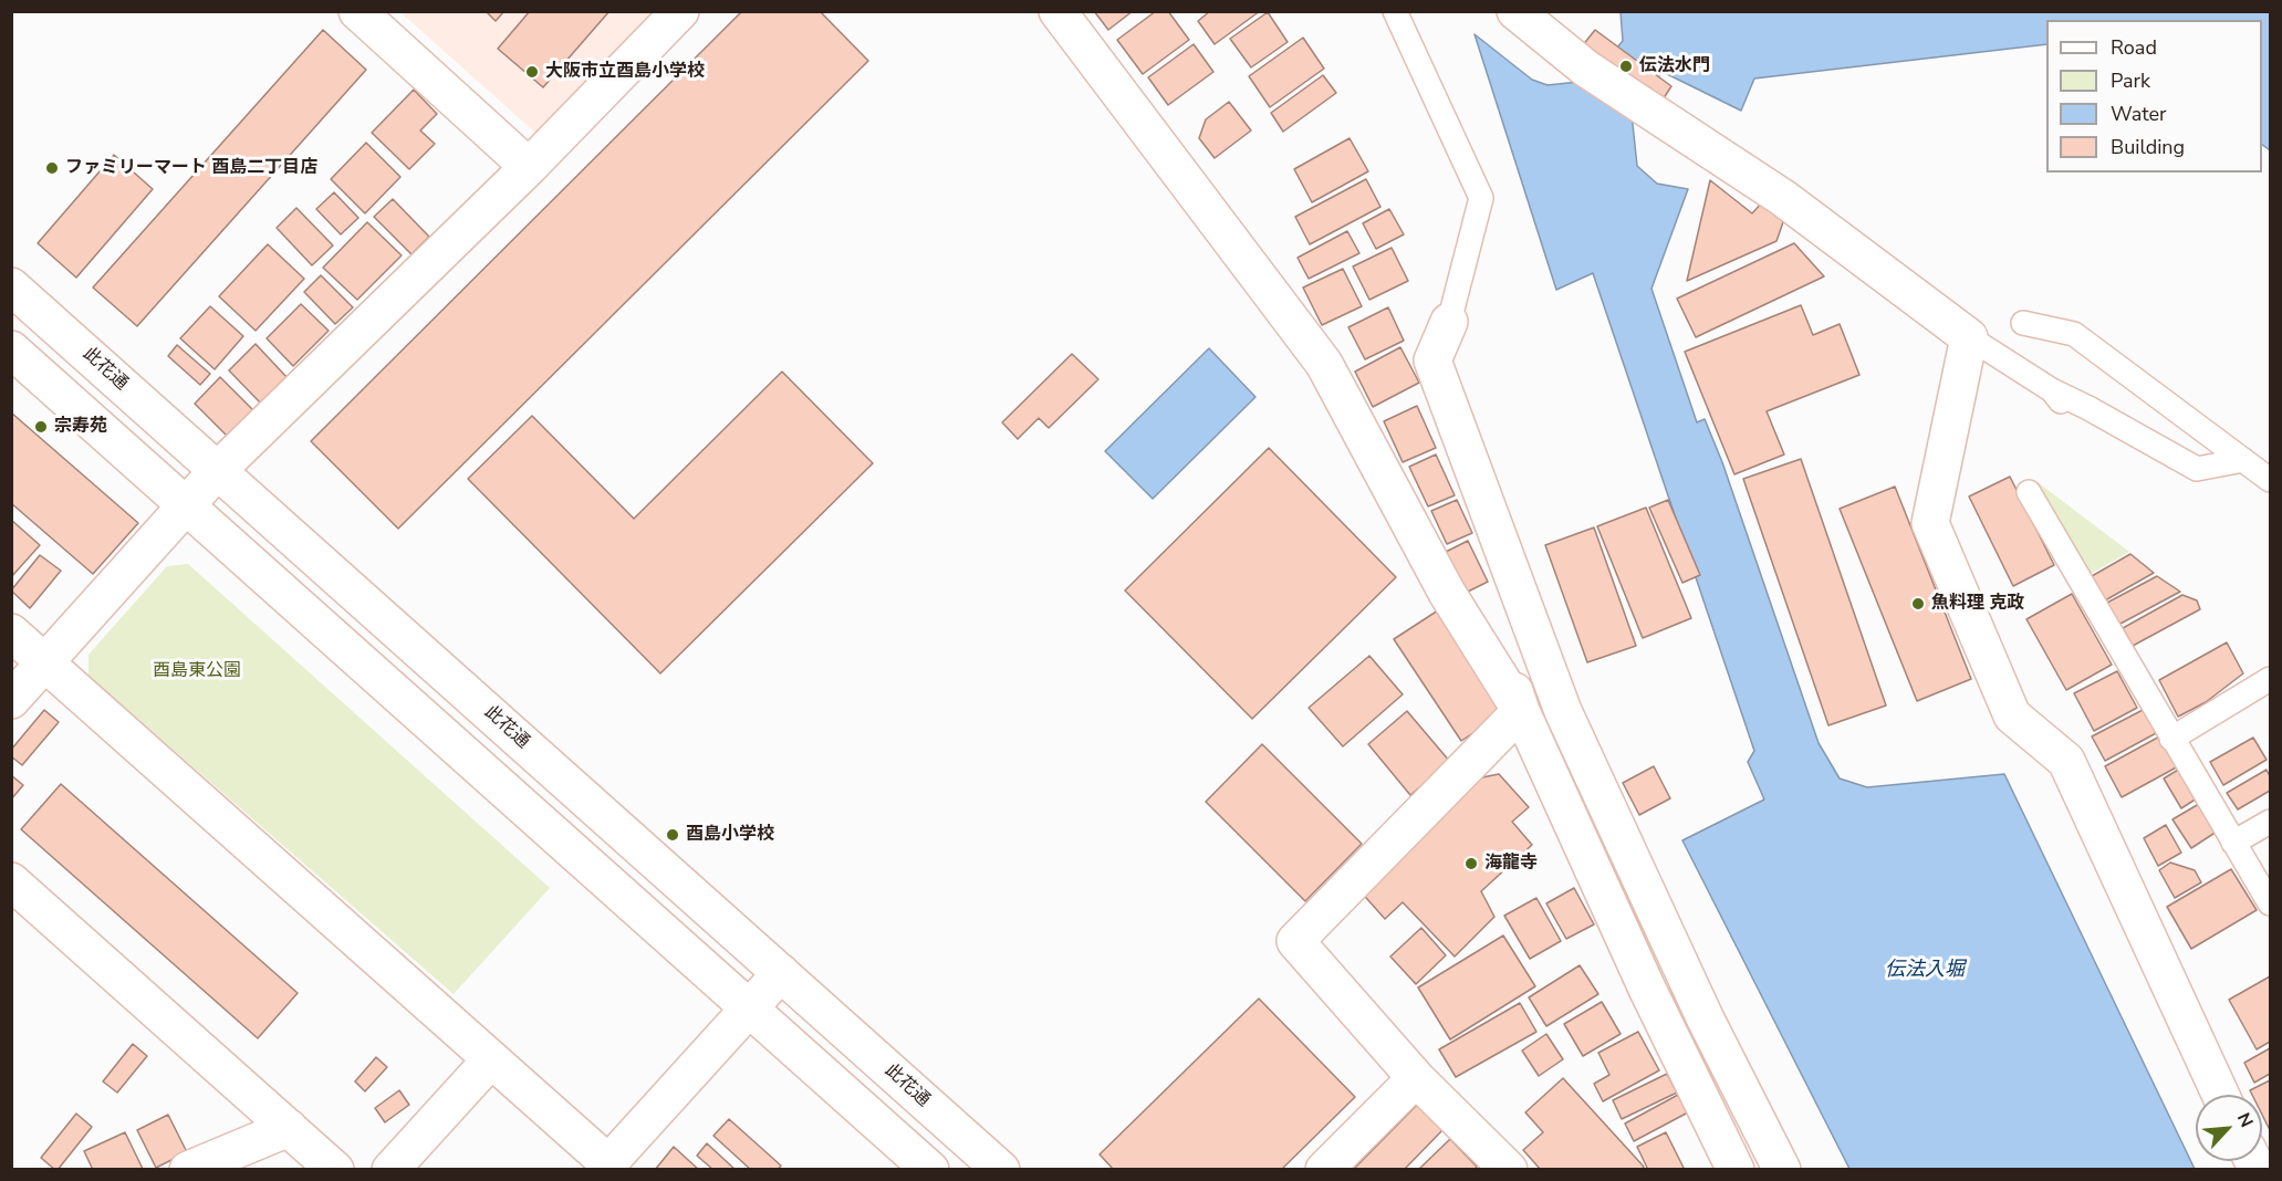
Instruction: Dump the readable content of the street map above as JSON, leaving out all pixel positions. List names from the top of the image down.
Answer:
{
  "streets": {
    "street": ["此花通"]
  },
  "water": ["伝法入堀"],
  "parks": ["酉島東公園"],
  "places": [
    "伝法水門",
    "大阪市立酉島小学校",
    "ファミリーマート 酉島二丁目店",
    "宗寿苑",
    "魚料理 克政",
    "酉島小学校",
    "海龍寺"
  ],
  "legend": [
    "Road",
    "Park",
    "Water",
    "Building"
  ],
  "north": "top right"
}
